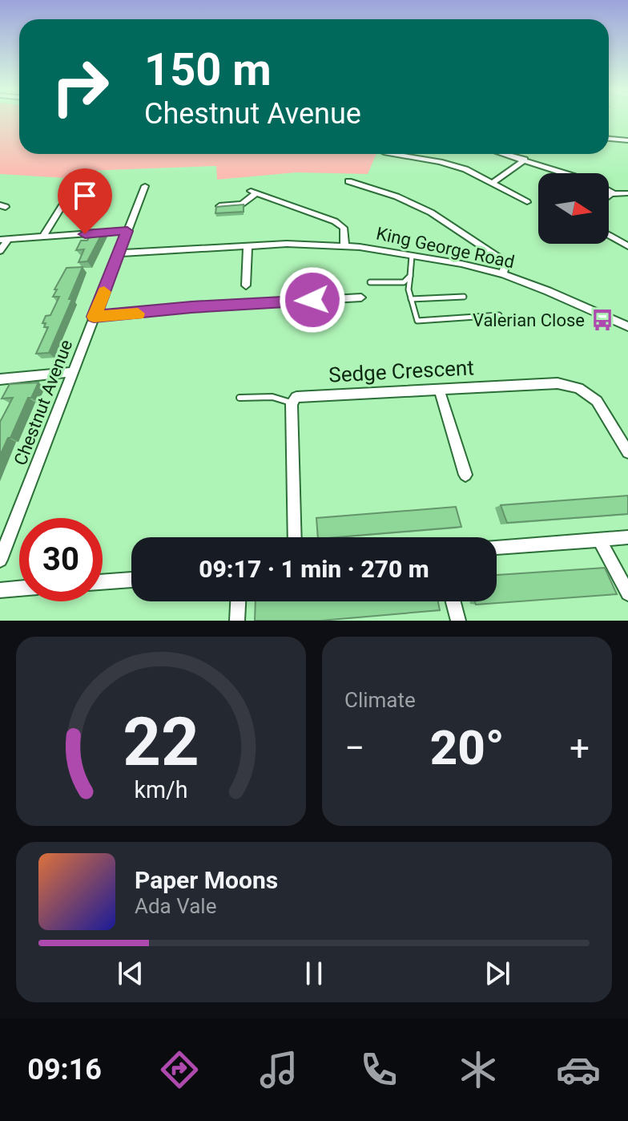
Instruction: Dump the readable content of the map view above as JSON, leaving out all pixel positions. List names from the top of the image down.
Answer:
{
  "streets": {
    "street": ["King George Road", "Sedge Crescent", "Chestnut Avenue"]
  },
  "crossings": [
    ["King George Road", "Chestnut Avenue"]
  ],
  "places": {
    "bus stop": ["Valerian Close"]
  },
  "north": "right",
  "page": {
    "turn": ["150 m", "Chestnut Avenue"],
    "limit": "30",
    "trip": "09:17 · 1 min · 270 m",
    "tile": "Climate",
    "heat": ["−", "20°", "+"],
    "song": ["Paper Moons", "Ada Vale"],
    "tabs": "09:16",
    "gauge": ["22", "km/h"]
  }
}
